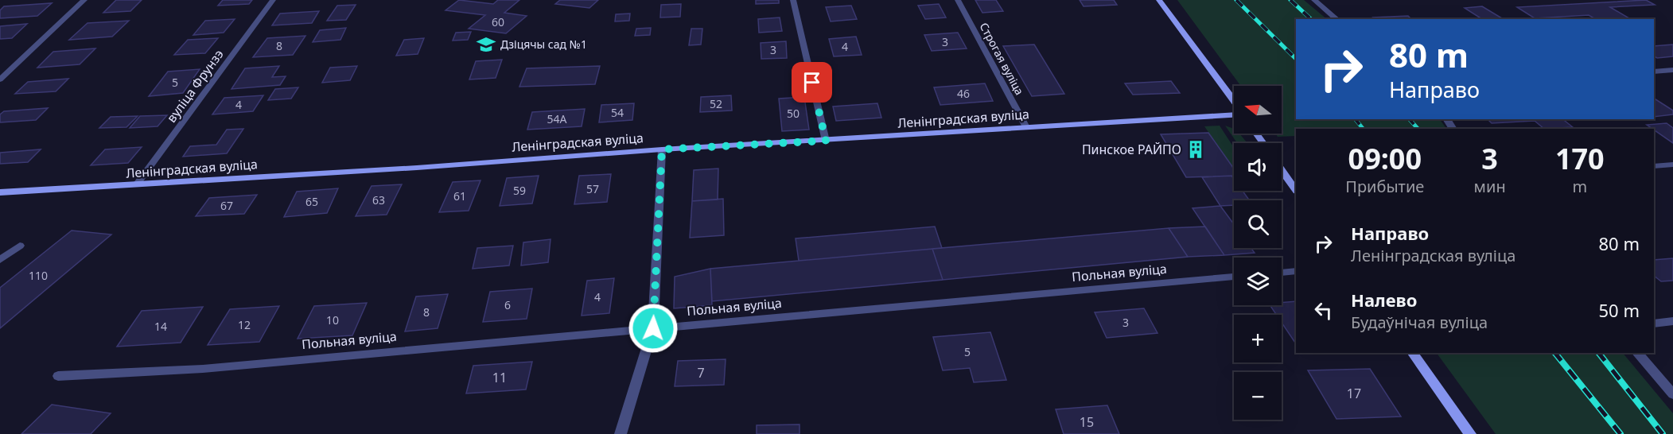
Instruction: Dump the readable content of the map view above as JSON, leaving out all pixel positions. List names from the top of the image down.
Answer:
{
  "streets": {
    "street": [
      "Строгая вуліца",
      "вуліца Фрунзэ",
      "Ленінградская вуліца",
      "Польная вуліца"
    ]
  },
  "crossings": [
    ["Строгая вуліца", "Ленінградская вуліца"],
    ["вуліца Фрунзэ", "Ленінградская вуліца"]
  ],
  "places": {
    "school or university": ["Дзіцячы сад №1"],
    "building": ["Пинское РАЙПО"]
  },
  "house_numbers": [
    "60",
    "3",
    "8",
    "4",
    "3",
    "5",
    "46",
    "52",
    "4",
    "54",
    "50",
    "54А",
    "57",
    "59",
    "61",
    "63",
    "65",
    "67",
    "110",
    "4",
    "6",
    "8",
    "10",
    "3",
    "12",
    "14",
    "5",
    "7",
    "11",
    "17",
    "15"
  ],
  "north": "left",
  "page": {
    "turn": ["80 m", "Направо"],
    "map_buttons": ["+", "−"],
    "eta": [
      "09:00",
      "Прибытие",
      "3",
      "мин",
      "170",
      "m"
    ],
    "list": [
      {
        "name": "Направо",
        "note": "Ленінградская вуліца",
        "value": "80 m"
      },
      {
        "name": "Налево",
        "note": "Будаўнічая вуліца",
        "value": "50 m"
      }
    ]
  }
}
